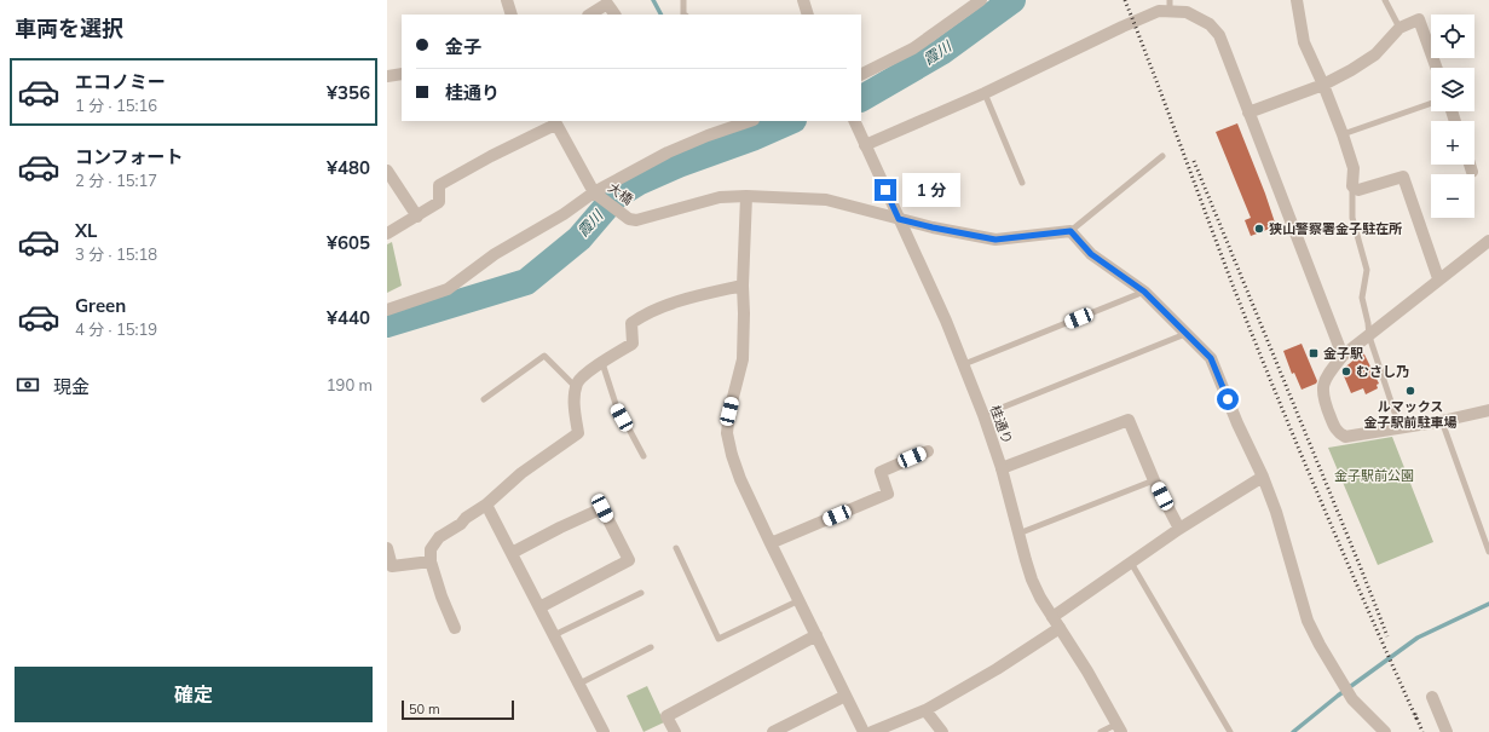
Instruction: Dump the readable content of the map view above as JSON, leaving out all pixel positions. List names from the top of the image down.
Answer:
{
  "streets": {
    "street": ["大橋", "桂通り"]
  },
  "water": ["霞川"],
  "parks": ["金子駅前公園"],
  "places": {
    "other": ["狭山警察署金子駐在所", "むさし乃", "ルマックス 金子駅前駐車場"],
    "transit": ["金子駅"]
  },
  "scale_bar": "50 m",
  "page": {
    "heading": "車両を選択",
    "map_buttons": ["+", "−"],
    "banner": ["金子", "桂通り"],
    "list": [
      {
        "name": "エコノミー",
        "note": "1 分 · 15:16",
        "value": "¥356"
      },
      {
        "name": "コンフォート",
        "note": "2 分 · 15:17",
        "value": "¥480"
      },
      {
        "name": "XL",
        "note": "3 分 · 15:18",
        "value": "¥605"
      },
      {
        "name": "Green",
        "note": "4 分 · 15:19",
        "value": "¥440"
      }
    ],
    "bubble": "1 分",
    "pay": ["現金", "190 m"],
    "buttons": "確定",
    "scale": "50 m"
  }
}
